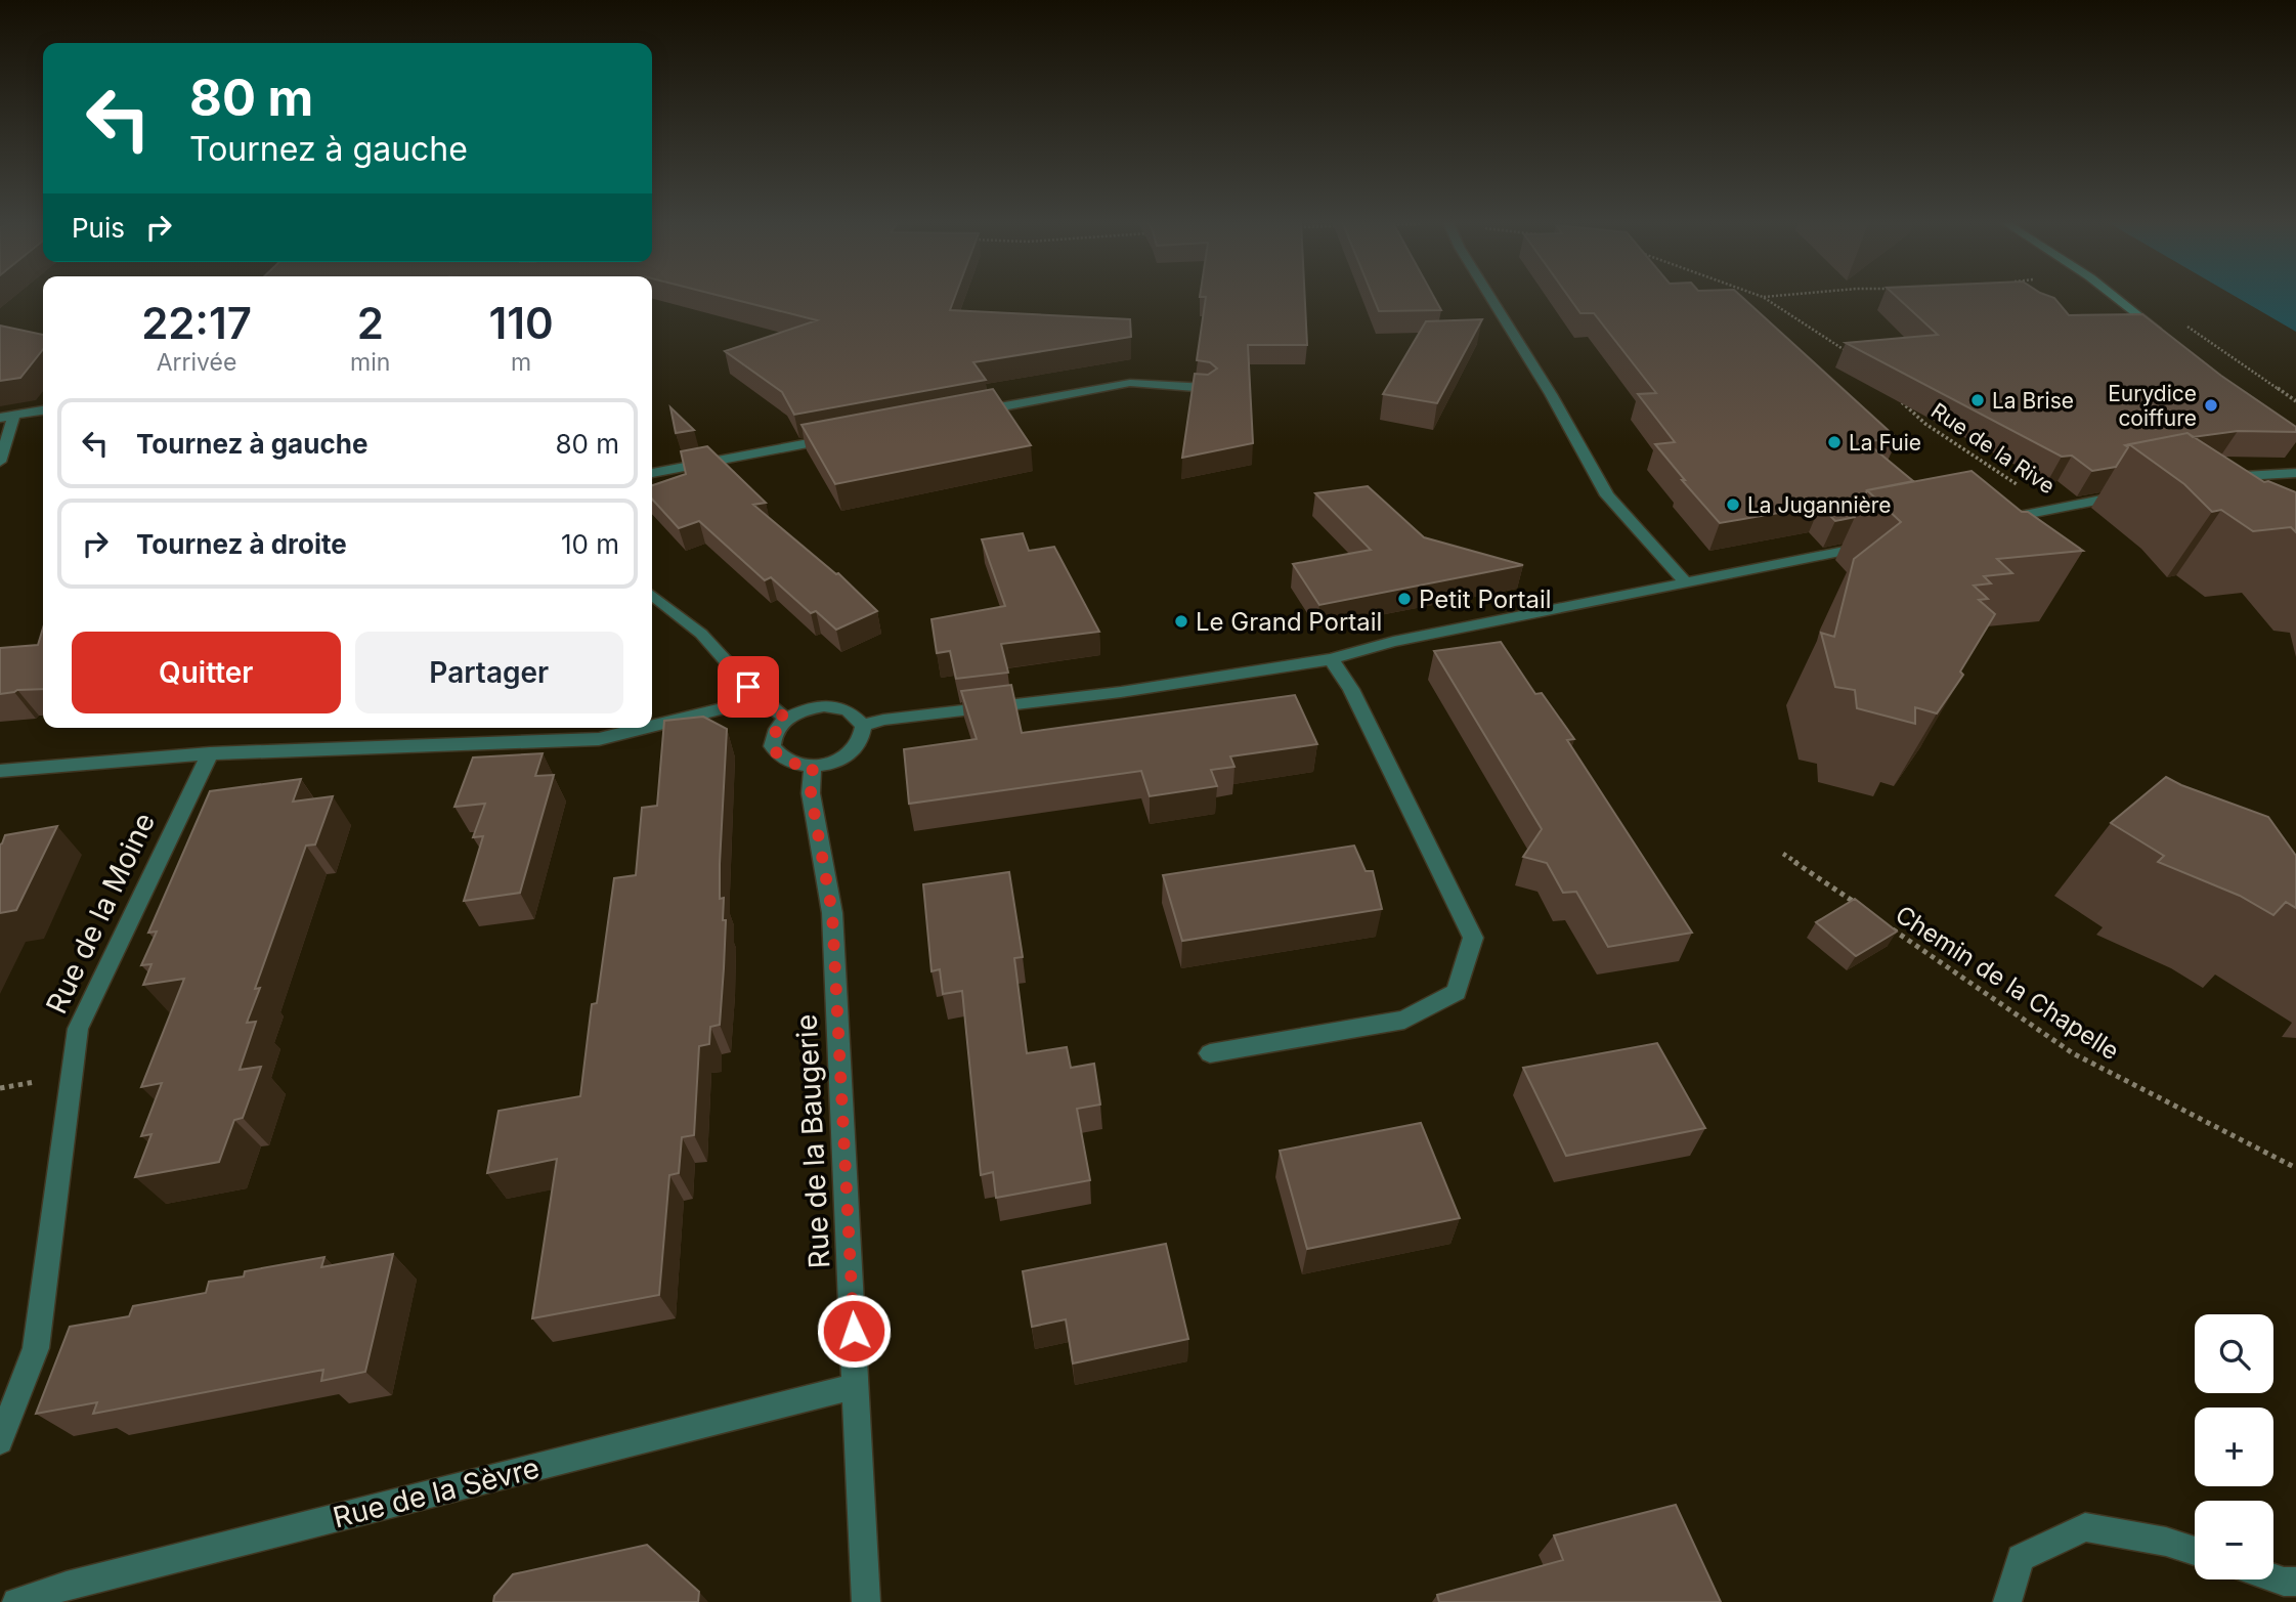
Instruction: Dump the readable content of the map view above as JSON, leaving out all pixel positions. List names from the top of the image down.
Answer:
{
  "streets": {
    "street": ["Rue de la Moine", "Rue de la Baugerie", "Rue de la Sèvre"],
    "path": ["Rue de la Rive", "Chemin de la Chapelle"]
  },
  "crossings": [
    ["Rue de la Baugerie", "Rue de la Sèvre"]
  ],
  "places": [
    "La Brise",
    "Eurydice coiffure",
    "La Fuie",
    "La Jugannière",
    "Petit Portail",
    "Le Grand Portail"
  ],
  "page": {
    "turn": ["80 m", "Tournez à gauche"],
    "then": "Puis",
    "eta": [
      "22:17",
      "Arrivée",
      "2",
      "min",
      "110",
      "m"
    ],
    "list": [
      {
        "name": "Tournez à gauche",
        "value": "80 m"
      },
      {
        "name": "Tournez à droite",
        "value": "10 m"
      }
    ],
    "buttons": ["Quitter", "Partager"],
    "map_buttons": ["+", "−"]
  }
}
